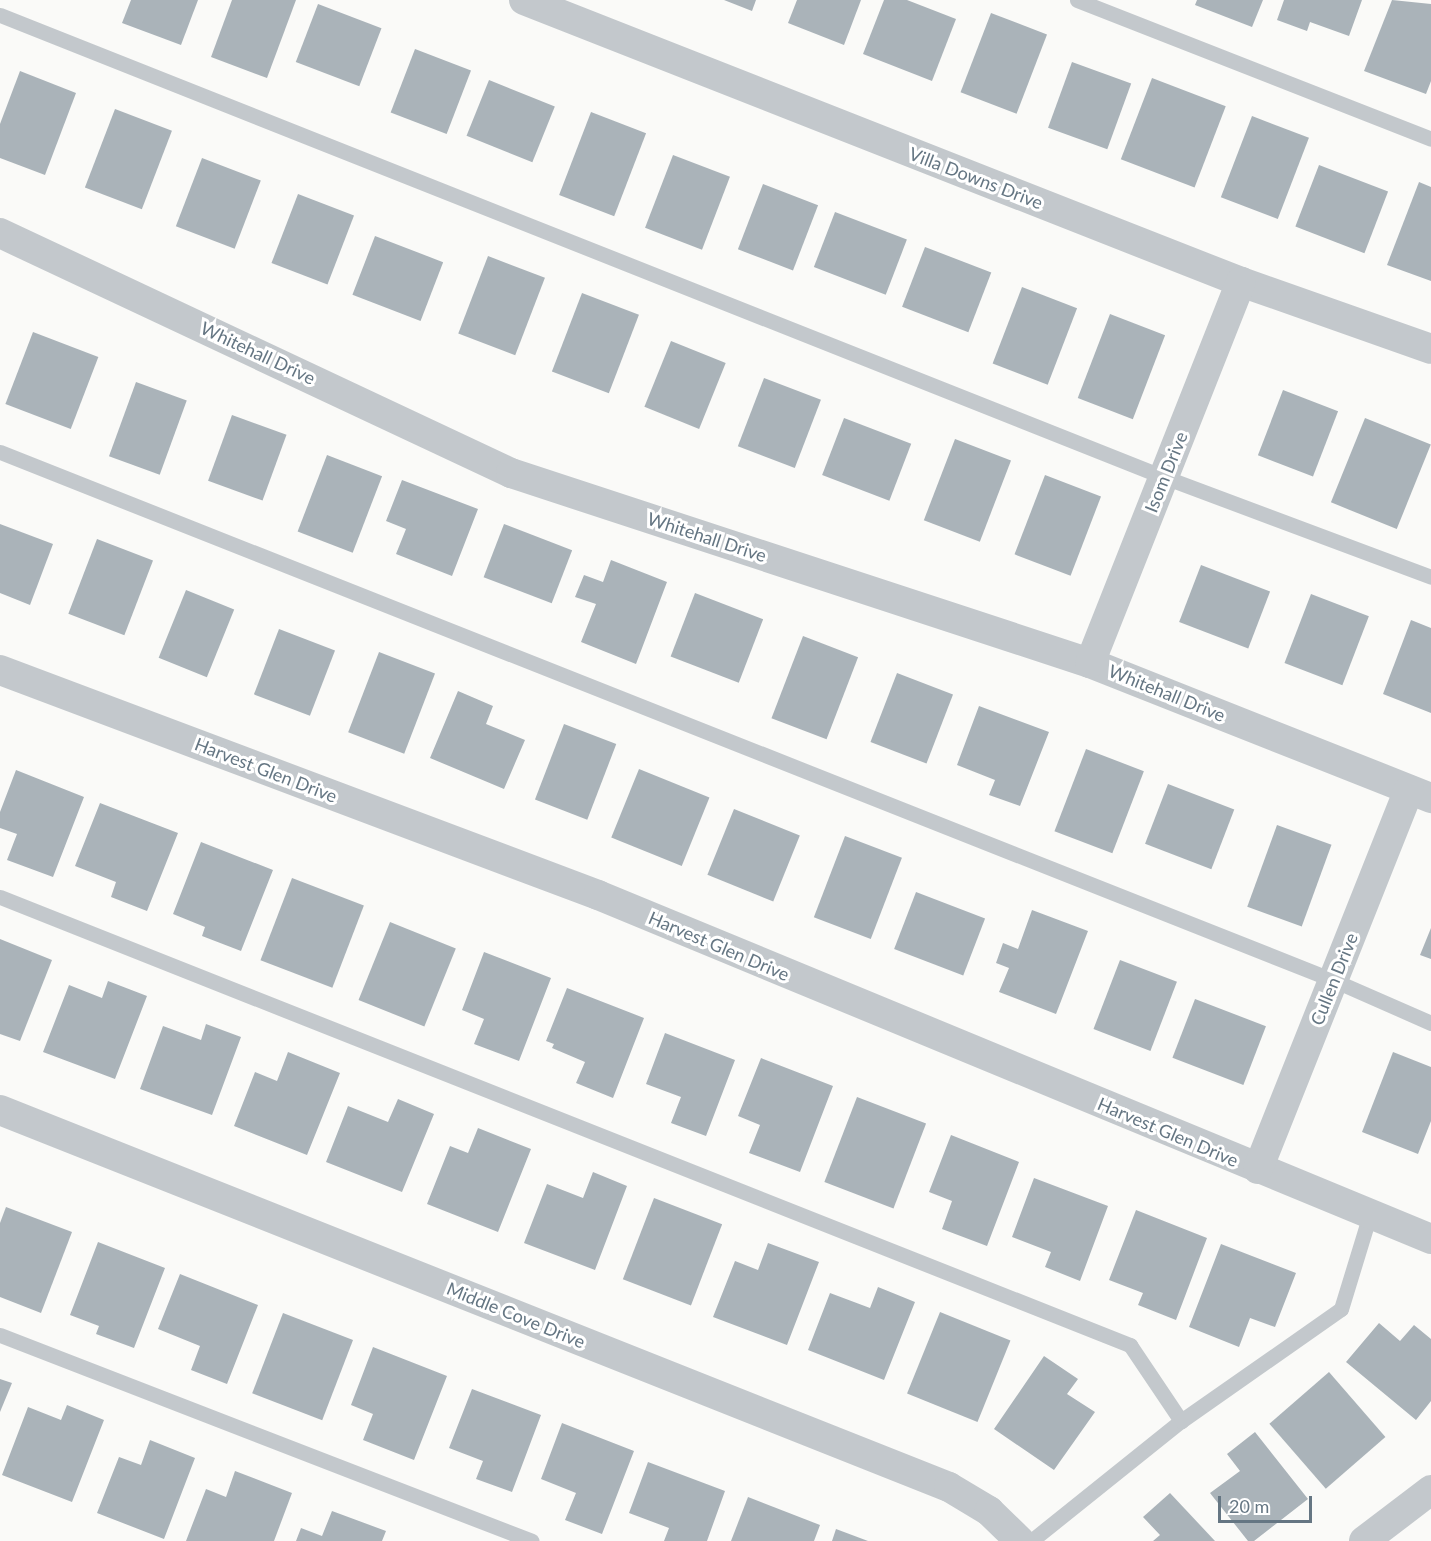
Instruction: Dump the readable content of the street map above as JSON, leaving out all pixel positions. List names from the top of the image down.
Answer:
{
  "streets": {
    "street": [
      "Villa Downs Drive",
      "Whitehall Drive",
      "Isom Drive",
      "Harvest Glen Drive",
      "Cullen Drive",
      "Middle Cove Drive"
    ]
  },
  "crossings": [
    ["Villa Downs Drive", "Isom Drive"],
    ["Whitehall Drive", "Isom Drive"],
    ["Whitehall Drive", "Cullen Drive"],
    ["Harvest Glen Drive", "Cullen Drive"]
  ],
  "scale_bar": "20 m"
}
